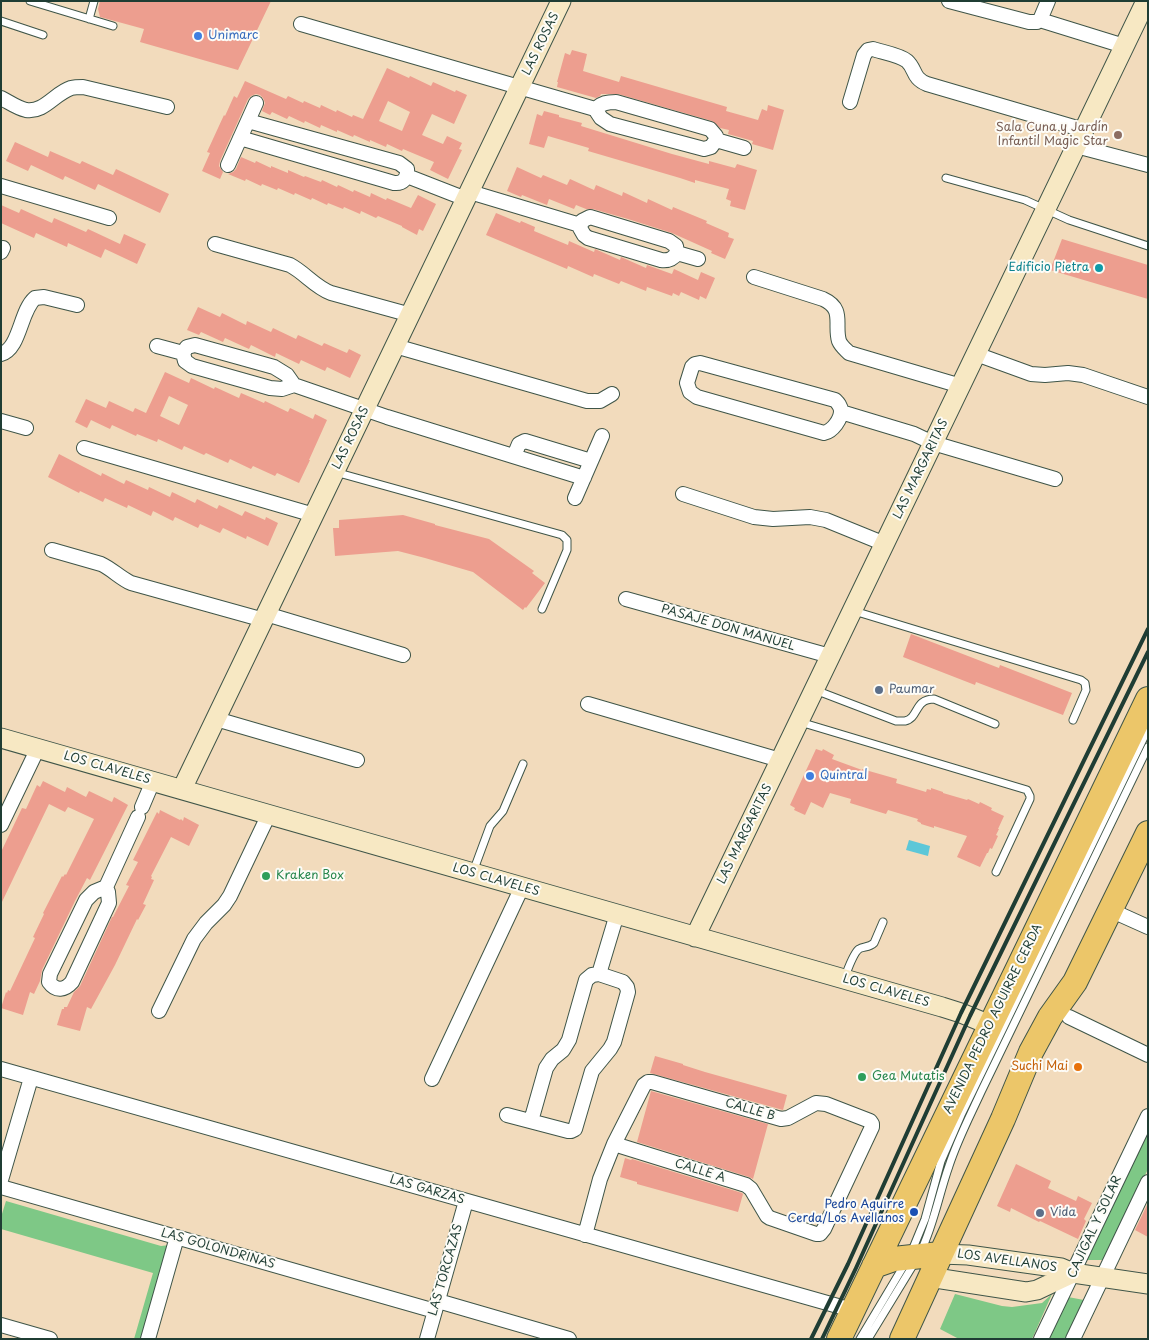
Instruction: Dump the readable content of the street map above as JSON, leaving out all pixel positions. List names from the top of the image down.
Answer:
{
  "streets": {
    "highway": ["AVENIDA PEDRO AGUIRRE CERDA"],
    "street": [
      "LAS ROSAS",
      "LAS MARGARITAS",
      "PASAJE DON MANUEL",
      "LOS CLAVELES",
      "CALLE B",
      "CALLE A",
      "LAS GARZAS",
      "CAJIGAL Y SOLAR",
      "LAS GOLONDRINAS",
      "LOS AVELLANOS",
      "LAS TORCAZAS"
    ]
  },
  "crossings": [
    ["LAS ROSAS", "LOS CLAVELES"],
    ["LAS MARGARITAS", "PASAJE DON MANUEL"],
    ["LAS MARGARITAS", "LOS CLAVELES"],
    ["LOS CLAVELES", "AVENIDA PEDRO AGUIRRE CERDA"],
    ["AVENIDA PEDRO AGUIRRE CERDA", "LAS GARZAS"],
    ["CALLE B", "CALLE A"],
    ["LAS GARZAS", "LAS TORCAZAS"],
    ["CAJIGAL Y SOLAR", "LOS AVELLANOS"],
    ["LAS GOLONDRINAS", "LAS TORCAZAS"]
  ],
  "places": [
    "Unimarc",
    "Sala Cuna y Jardín Infantil Magic Star",
    "Edificio Pietra",
    "Paumar",
    "Quintral",
    "Kraken Box",
    "Suchi Mai",
    "Gea Mutatis",
    "Pedro Aguirre Cerda/Los Avellanos",
    "Vida"
  ]
}
